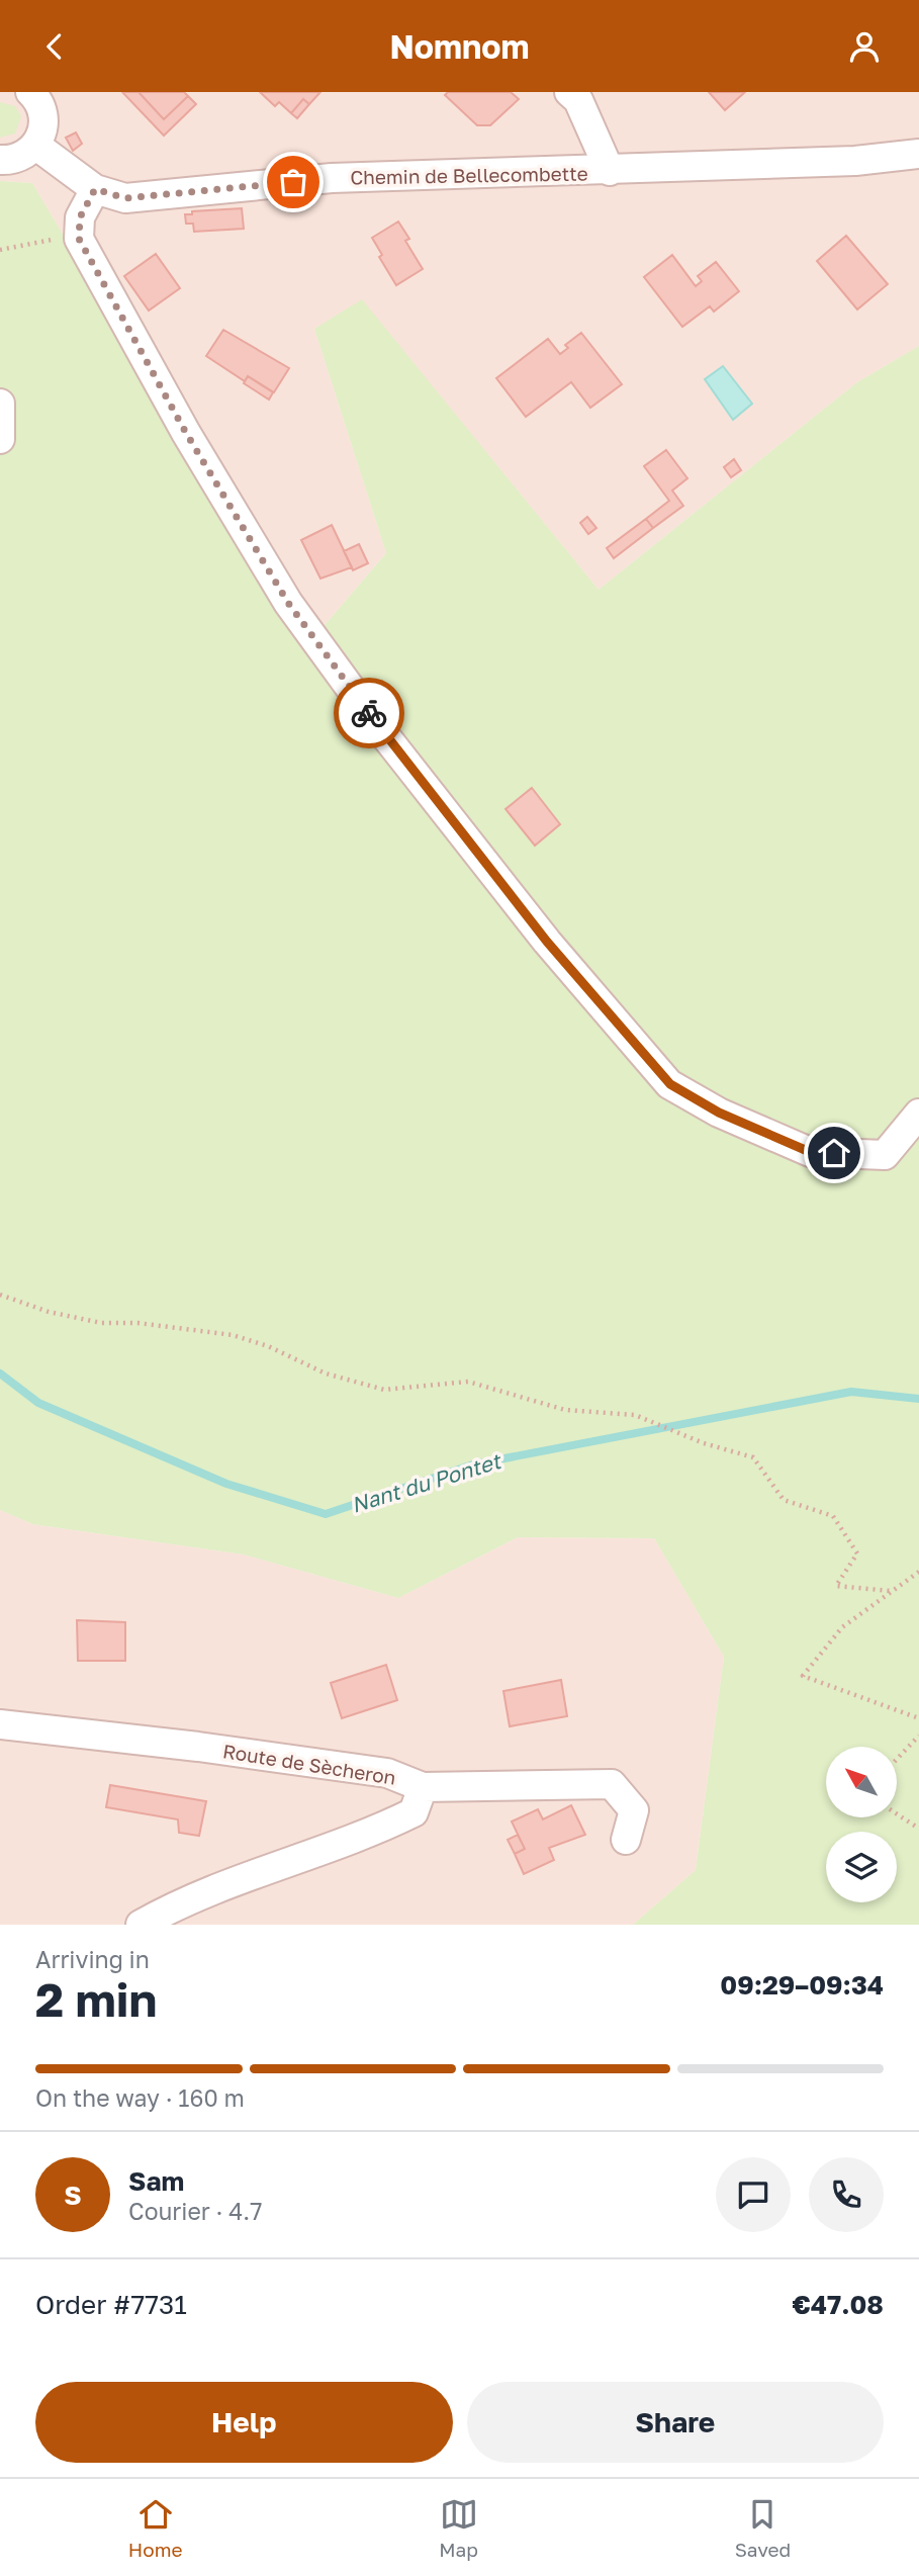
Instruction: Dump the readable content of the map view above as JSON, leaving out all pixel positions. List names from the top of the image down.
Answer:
{
  "streets": {
    "street": ["Chemin de Bellecombette", "Route de Sècheron"]
  },
  "water": ["Nant du Pontet"],
  "north": "top left",
  "page": {
    "header": "Nomnom",
    "heading": ["2 min", "Arriving in", "09:29–09:34"],
    "panel": [
      "Sam",
      "Courier · 4.7",
      "Order #7731",
      "€47.08"
    ],
    "bar": "On the way · 160 m",
    "round": "S",
    "buttons": ["Help", "Share"],
    "tabs": ["Home", "Map", "Saved"]
  }
}
